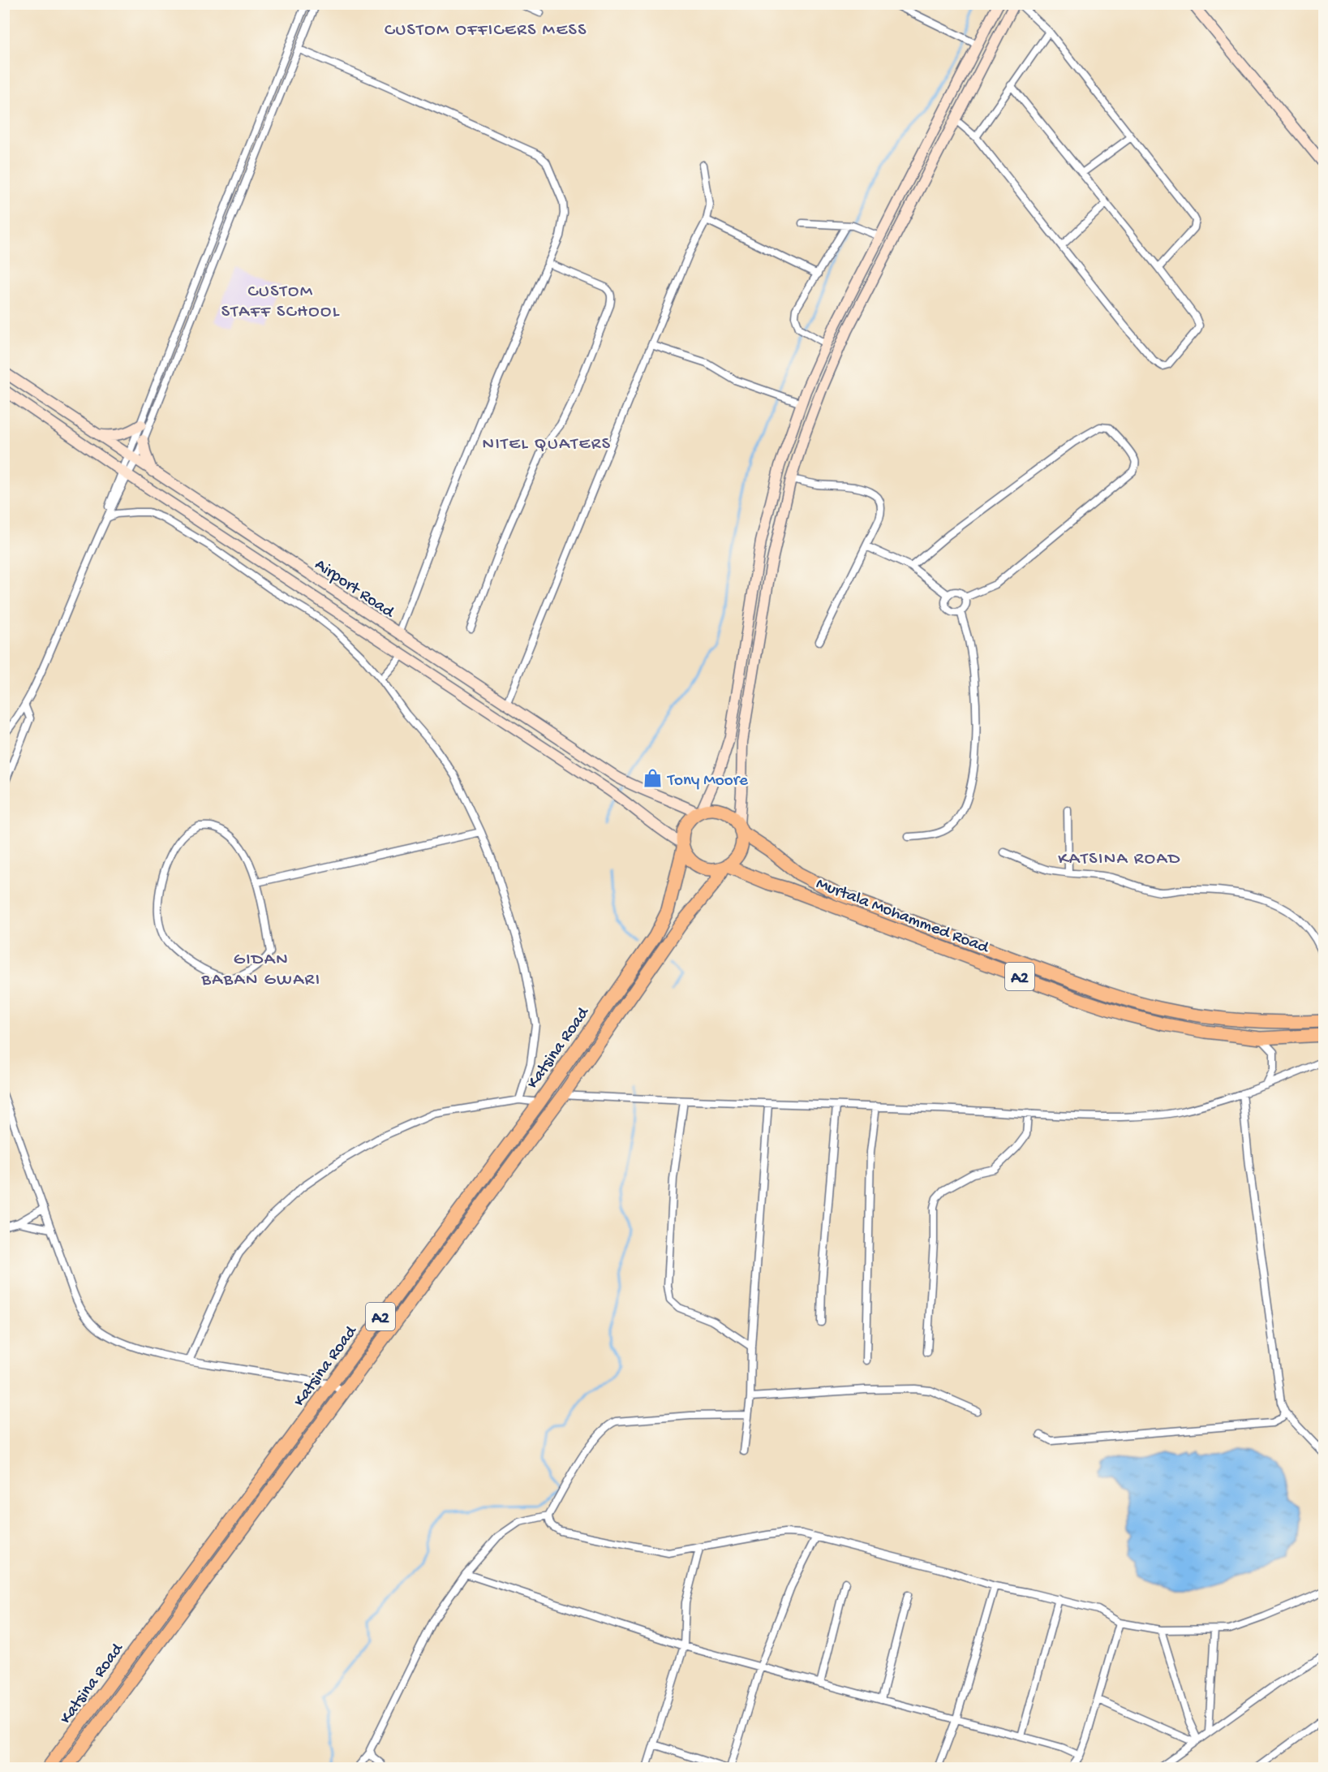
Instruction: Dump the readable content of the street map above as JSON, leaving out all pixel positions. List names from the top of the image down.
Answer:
{
  "streets": {
    "highway": ["Murtala Mohammed Road", "A2", "Katsina Road"],
    "main road": ["Airport Road"]
  },
  "crossings": [
    ["Airport Road", "Murtala Mohammed Road"],
    ["Airport Road", "A2"],
    ["Airport Road", "Katsina Road"],
    ["Murtala Mohammed Road", "A2"],
    ["Murtala Mohammed Road", "Katsina Road"],
    ["A2", "Katsina Road"]
  ],
  "districts": [
    "CUSTOM OFFICERS MESS",
    "CUSTOM STAFF SCHOOL",
    "NITEL QUATERS",
    "KATSINA ROAD",
    "GIDAN BABAN GWARI"
  ],
  "places": {
    "shop": ["Tony Moore"]
  }
}
